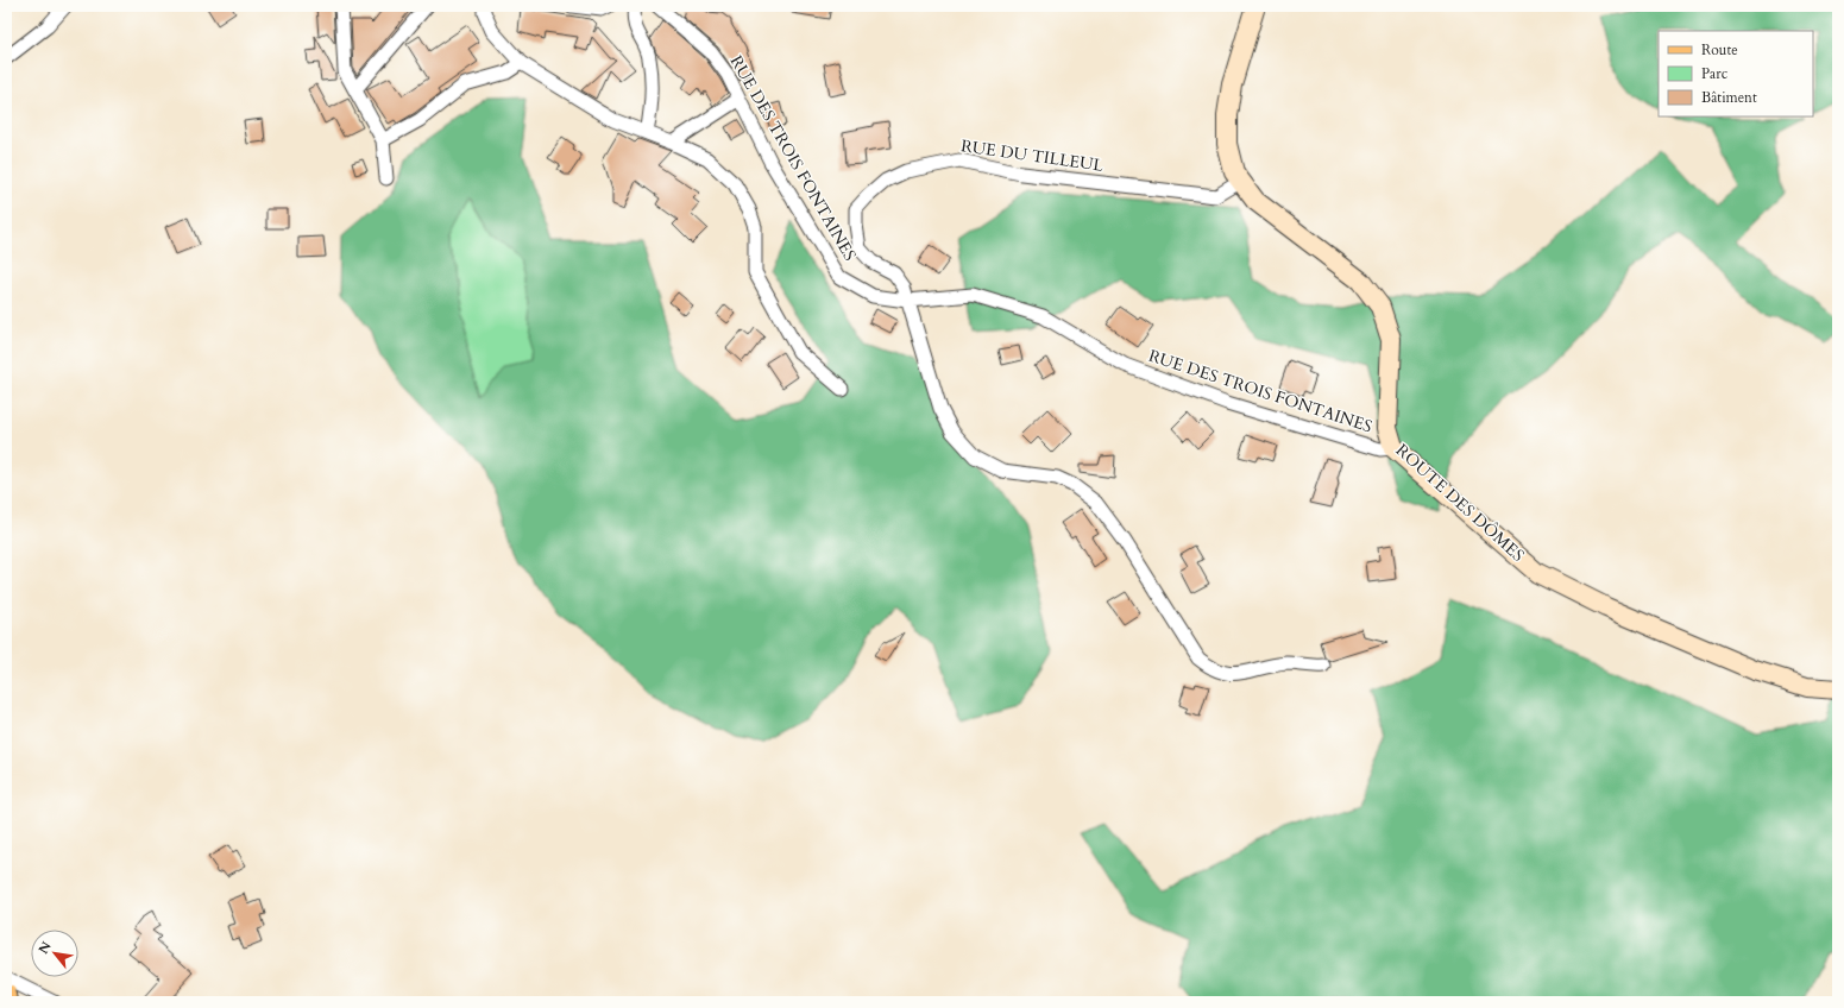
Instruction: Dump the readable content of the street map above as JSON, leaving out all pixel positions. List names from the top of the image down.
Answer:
{
  "streets": {
    "street": ["RUE DU TILLEUL", "RUE DES TROIS FONTAINES", "ROUTE DES DÔMES"]
  },
  "crossings": [
    ["RUE DU TILLEUL", "RUE DES TROIS FONTAINES"],
    ["RUE DU TILLEUL", "ROUTE DES DÔMES"],
    ["RUE DES TROIS FONTAINES", "ROUTE DES DÔMES"]
  ],
  "legend": ["Route", "Parc", "Bâtiment"],
  "north": "top left"
}
